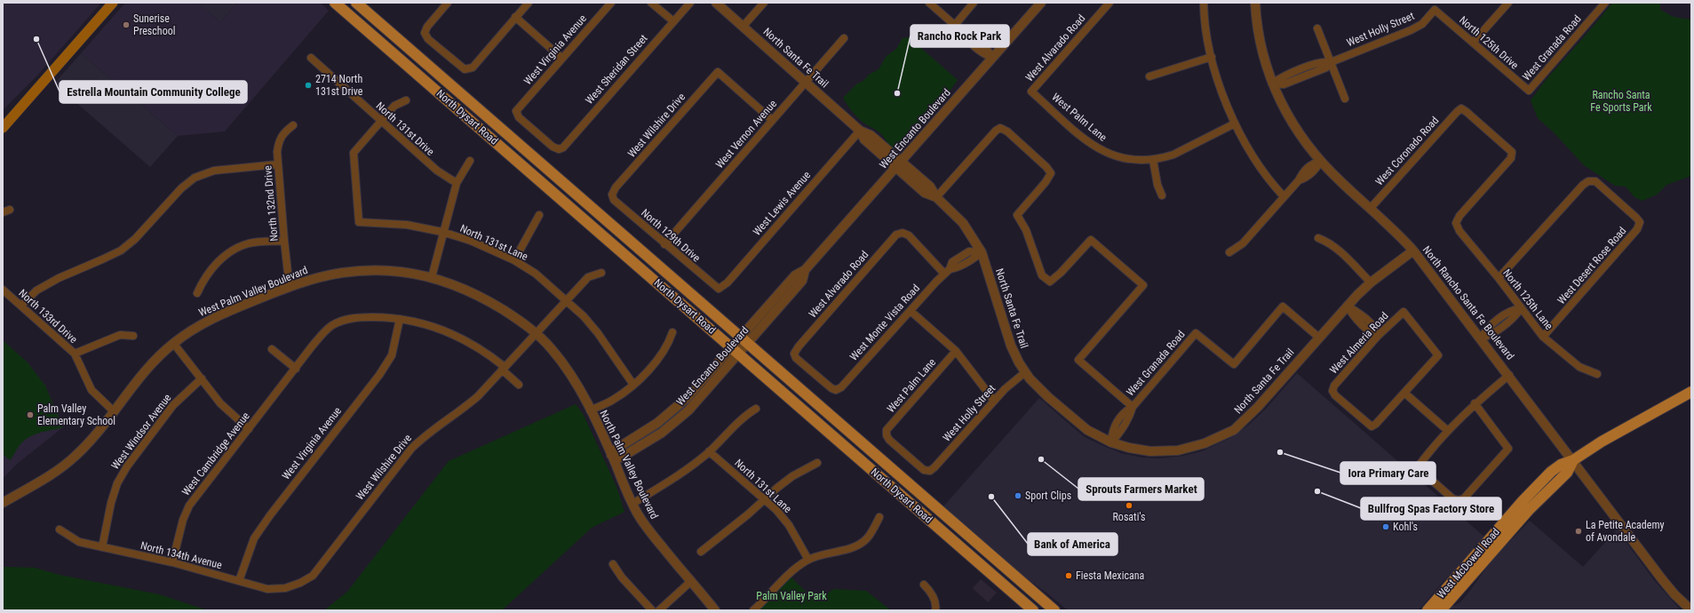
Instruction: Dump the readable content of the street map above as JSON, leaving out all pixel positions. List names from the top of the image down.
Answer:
{
  "streets": {
    "main road": ["North Dysart Road", "West McDowell Road"],
    "street": [
      "West Holly Street",
      "North 125th Drive",
      "West Alvarado Road",
      "West Granada Road",
      "West Virginia Avenue",
      "North Santa Fe Trail",
      "West Sheridan Street",
      "West Palm Lane",
      "West Wilshire Drive",
      "North 131st Drive",
      "West Encanto Boulevard",
      "West Vernon Avenue",
      "West Coronado Road",
      "North 132nd Drive",
      "West Lewis Avenue",
      "North 129th Drive",
      "North 131st Lane",
      "West Desert Rose Road",
      "West Palm Valley Boulevard",
      "North 125th Lane",
      "North Rancho Santa Fe Boulevard",
      "North 133rd Drive",
      "West Monte Vista Road",
      "West Almeria Road",
      "West Windsor Avenue",
      "West Cambridge Avenue",
      "North Palm Valley Boulevard",
      "North 134th Avenue"
    ]
  },
  "crossings": [
    ["West Holly Street", "North 125th Drive"],
    ["West Holly Street", "North Santa Fe Trail"],
    ["West Holly Street", "West Palm Lane"],
    ["West Holly Street", "North Rancho Santa Fe Boulevard"],
    ["North 125th Drive", "West Granada Road"],
    ["West Alvarado Road", "West Palm Lane"],
    ["West Alvarado Road", "West Monte Vista Road"],
    ["West Granada Road", "North Santa Fe Trail"],
    ["West Virginia Avenue", "West Sheridan Street"],
    ["West Virginia Avenue", "West Cambridge Avenue"],
    ["West Virginia Avenue", "North 134th Avenue"],
    ["North Santa Fe Trail", "West Encanto Boulevard"],
    ["North Santa Fe Trail", "West Vernon Avenue"],
    ["North Santa Fe Trail", "West Lewis Avenue"],
    ["North Santa Fe Trail", "North Rancho Santa Fe Boulevard"],
    ["North Santa Fe Trail", "West Monte Vista Road"],
    ["North Dysart Road", "West Encanto Boulevard"],
    ["West Wilshire Drive", "West Vernon Avenue"],
    ["West Wilshire Drive", "North 129th Drive"],
    ["West Wilshire Drive", "North 131st Lane"],
    ["West Wilshire Drive", "West Palm Valley Boulevard"],
    ["West Wilshire Drive", "North 134th Avenue"],
    ["North 131st Drive", "North 131st Lane"],
    ["West Encanto Boulevard", "North Palm Valley Boulevard"],
    ["West Vernon Avenue", "North 129th Drive"],
    ["West Coronado Road", "North 125th Lane"],
    ["West Coronado Road", "North Rancho Santa Fe Boulevard"],
    ["North 132nd Drive", "West Palm Valley Boulevard"],
    ["West Lewis Avenue", "North 129th Drive"],
    ["West Desert Rose Road", "North 125th Lane"],
    ["West Palm Valley Boulevard", "North 133rd Drive"],
    ["West Palm Valley Boulevard", "North Palm Valley Boulevard"],
    ["North Rancho Santa Fe Boulevard", "West McDowell Road"],
    ["West Windsor Avenue", "North 134th Avenue"],
    ["West Cambridge Avenue", "North 134th Avenue"]
  ],
  "parks": ["Rancho Santa Fe Sports Park", "Palm Valley Park"],
  "places": [
    "Sunerise Preschool",
    "Estrella Mountain Community College",
    "2714 North 131st Drive",
    "Rancho Rock Park",
    "Palm Valley Elementary School",
    "Iora Primary Care",
    "Sprouts Farmers Market",
    "Bullfrog Spas Factory Store",
    "Sport Clips",
    "Bank of America",
    "Rosati's",
    "Kohl's",
    "La Petite Academy of Avondale",
    "Fiesta Mexicana"
  ]
}
